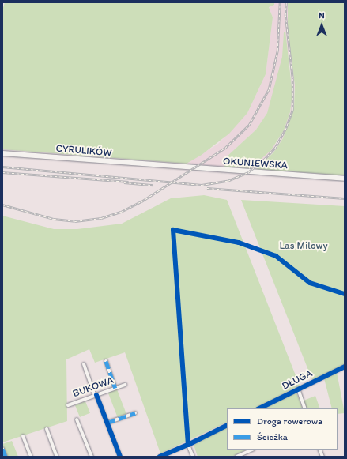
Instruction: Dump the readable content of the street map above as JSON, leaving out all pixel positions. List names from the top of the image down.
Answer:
{
  "streets": {
    "main road": ["CYRULIKÓW", "OKUNIEWSKA"],
    "street": ["DŁUGA", "BUKOWA"]
  },
  "crossings": [
    ["CYRULIKÓW", "OKUNIEWSKA"]
  ],
  "parks": ["Las Milowy"],
  "legend": ["Droga rowerowa", "Ścieżka"],
  "north": "top"
}
